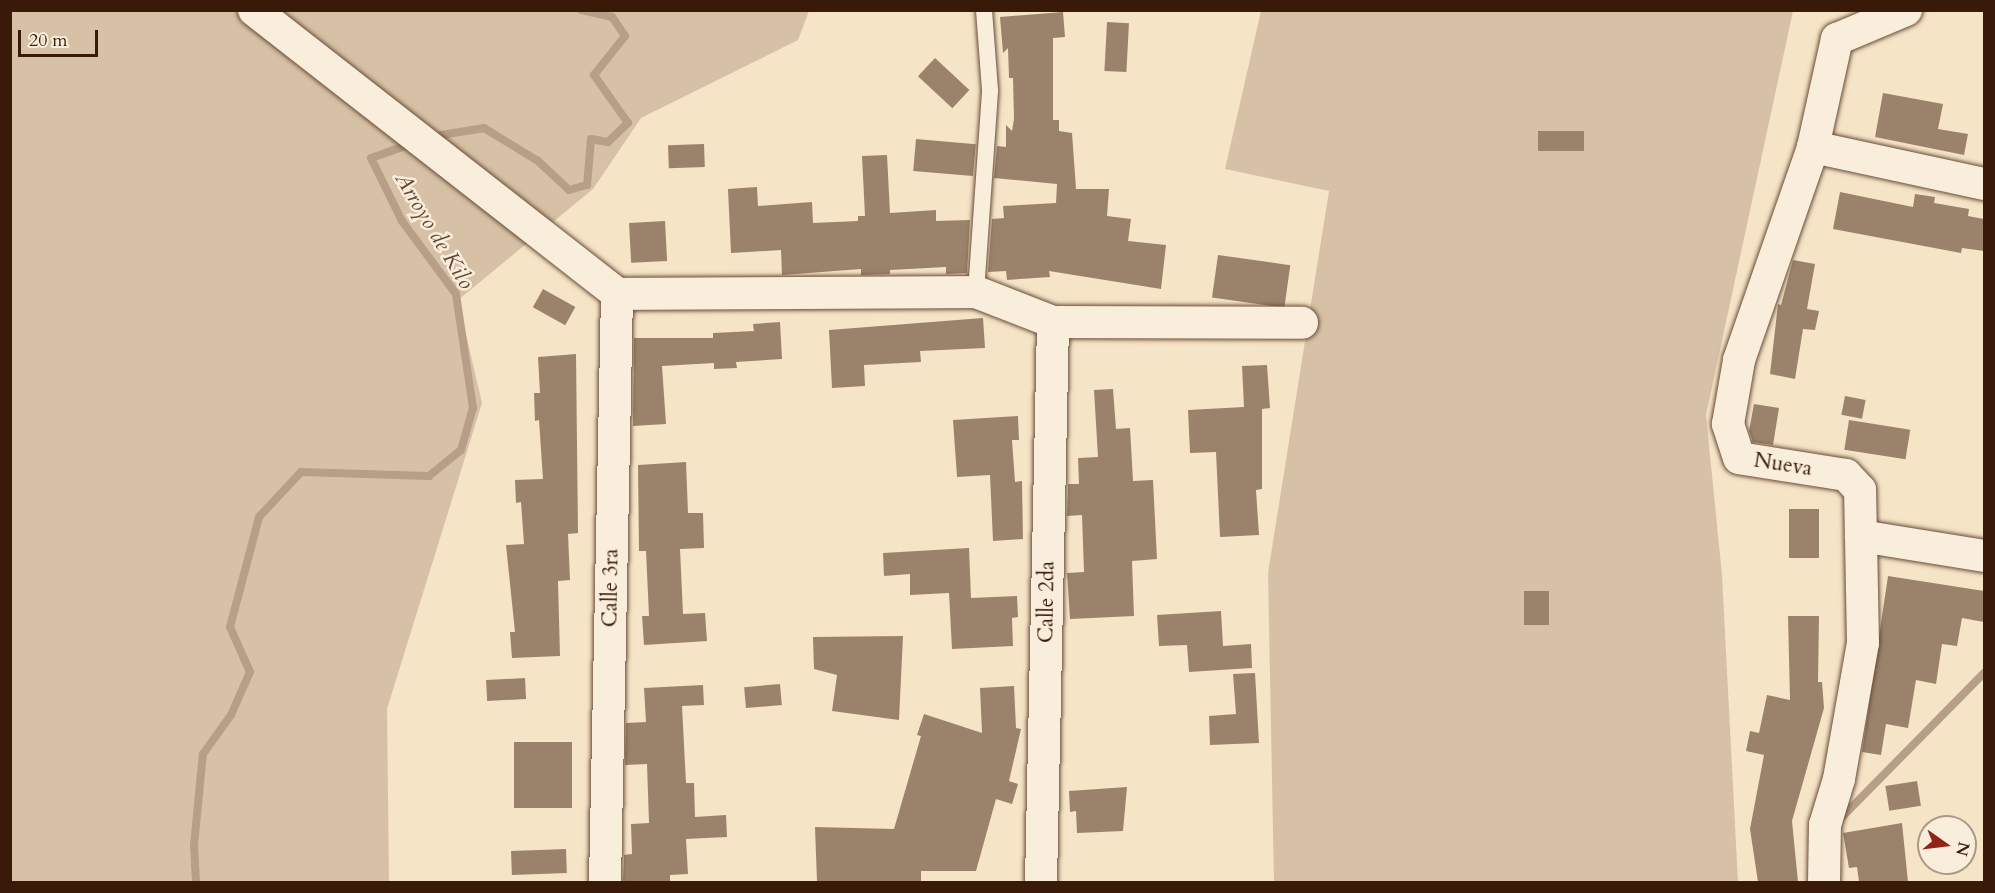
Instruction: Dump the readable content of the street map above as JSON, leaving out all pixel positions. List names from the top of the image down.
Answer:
{
  "streets": {
    "street": ["Nueva", "Calle 3ra", "Calle 2da"]
  },
  "water": ["Arroyo de Kilo"],
  "scale_bar": "20 m",
  "north": "right"
}
